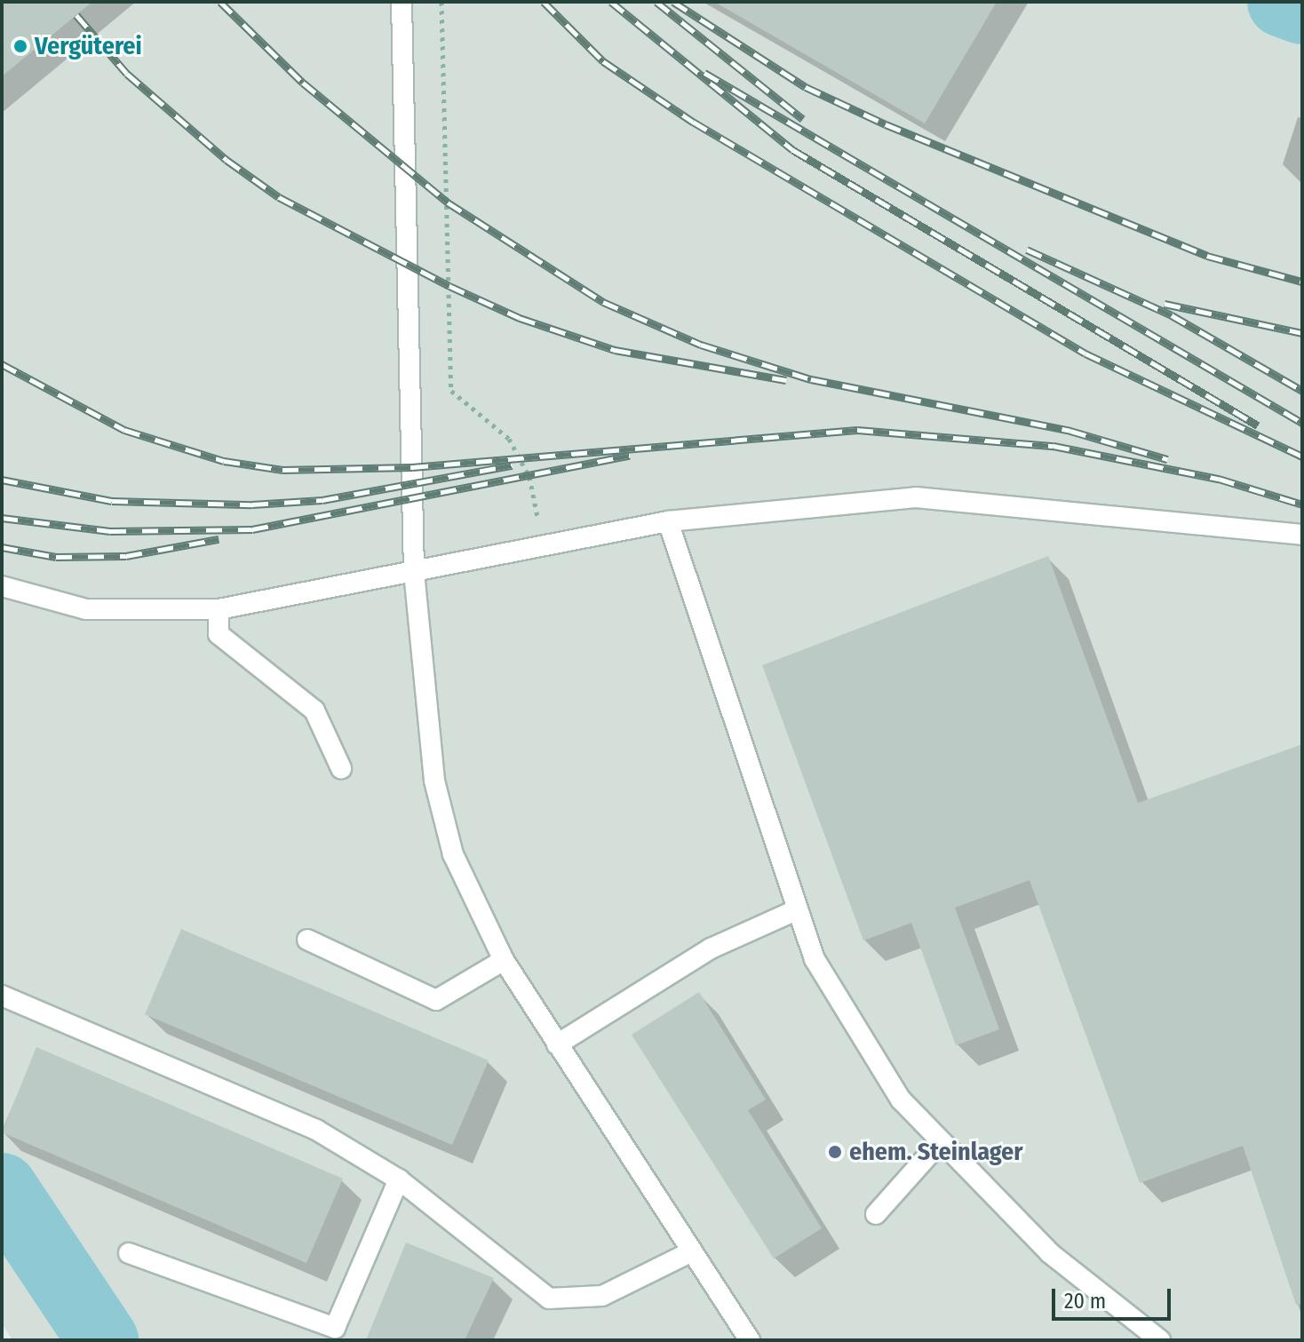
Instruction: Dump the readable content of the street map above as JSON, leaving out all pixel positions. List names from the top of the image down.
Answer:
{
  "places": ["Vergüterei", "ehem. Steinlager"],
  "scale_bar": "20 m"
}
